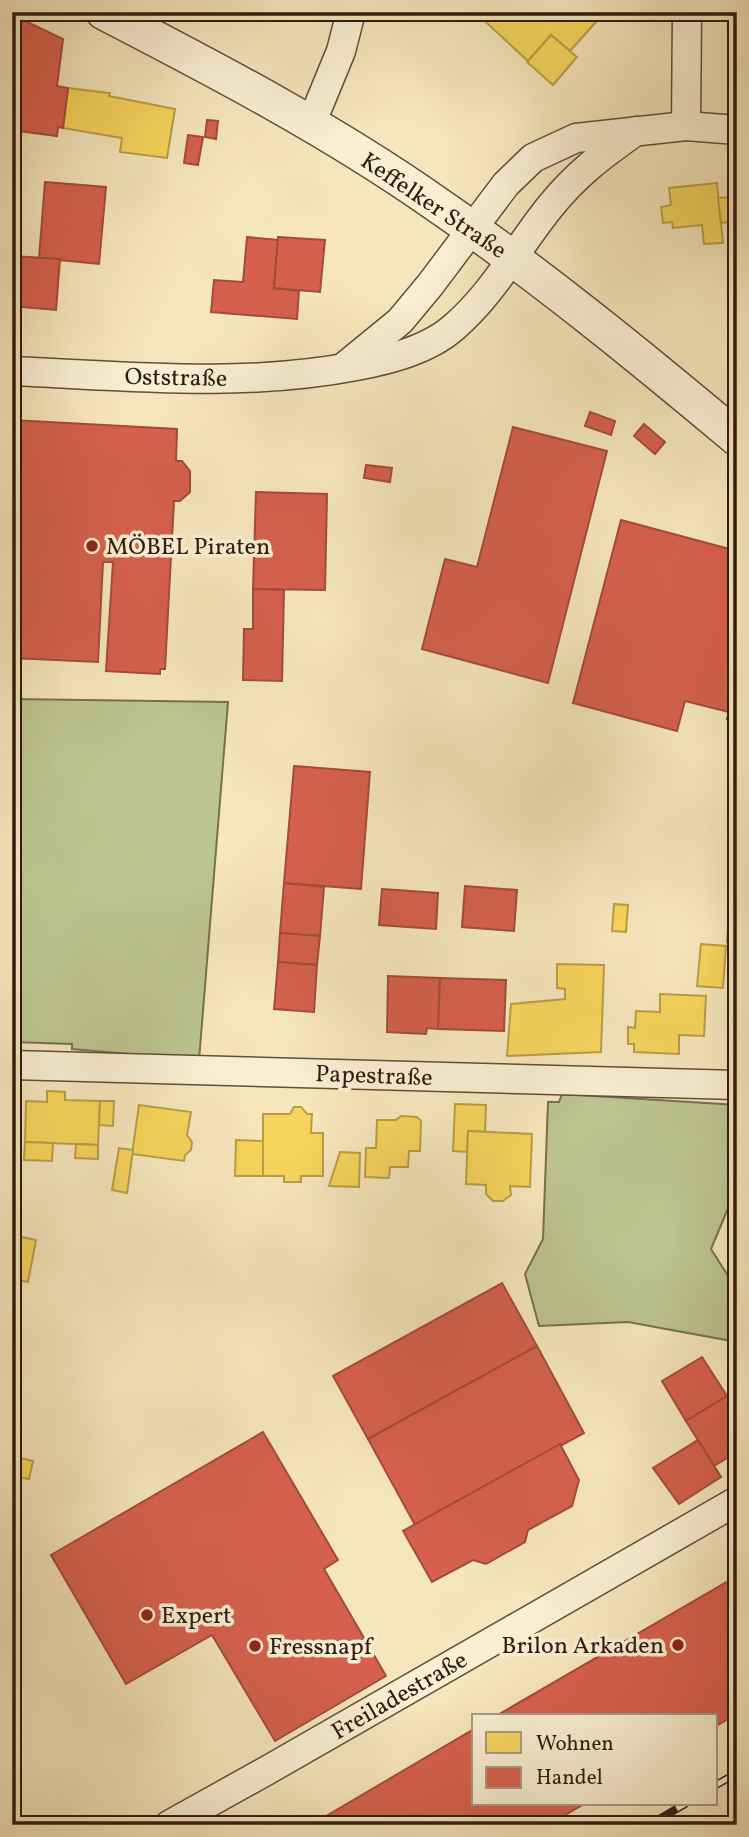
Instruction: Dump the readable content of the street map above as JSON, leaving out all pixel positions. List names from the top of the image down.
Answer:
{
  "streets": {
    "street": [
      "Keffelker Straße",
      "Oststraße",
      "Papestraße",
      "Freiladestraße"
    ]
  },
  "crossings": [
    ["Keffelker Straße", "Oststraße"]
  ],
  "places": [
    "MÖBEL Piraten",
    "Expert",
    "Brilon Arkaden",
    "Fressnapf"
  ],
  "legend": ["Wohnen", "Handel"]
}
